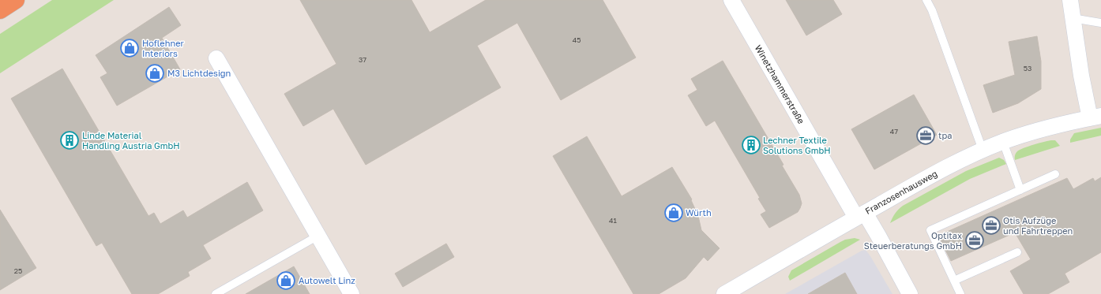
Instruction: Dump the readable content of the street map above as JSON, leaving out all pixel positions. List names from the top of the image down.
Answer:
{
  "streets": {
    "street": ["Winetzhammerstraße", "Franzosenhausweg"]
  },
  "crossings": [
    ["Winetzhammerstraße", "Franzosenhausweg"]
  ],
  "places": {
    "shop": [
      "Hoflehner Interiors",
      "M3 Lichtdesign",
      "Würth",
      "Autowelt Linz"
    ],
    "office": ["tpa", "Otis Aufzüge und Fahrtreppen", "Optitax Steuerberatungs GmbH"],
    "building": ["Linde Material Handling Austria GmbH", "Lechner Textile Solutions GmbH"]
  },
  "house_numbers": [
    "45",
    "37",
    "53",
    "47",
    "41",
    "25"
  ]
}
